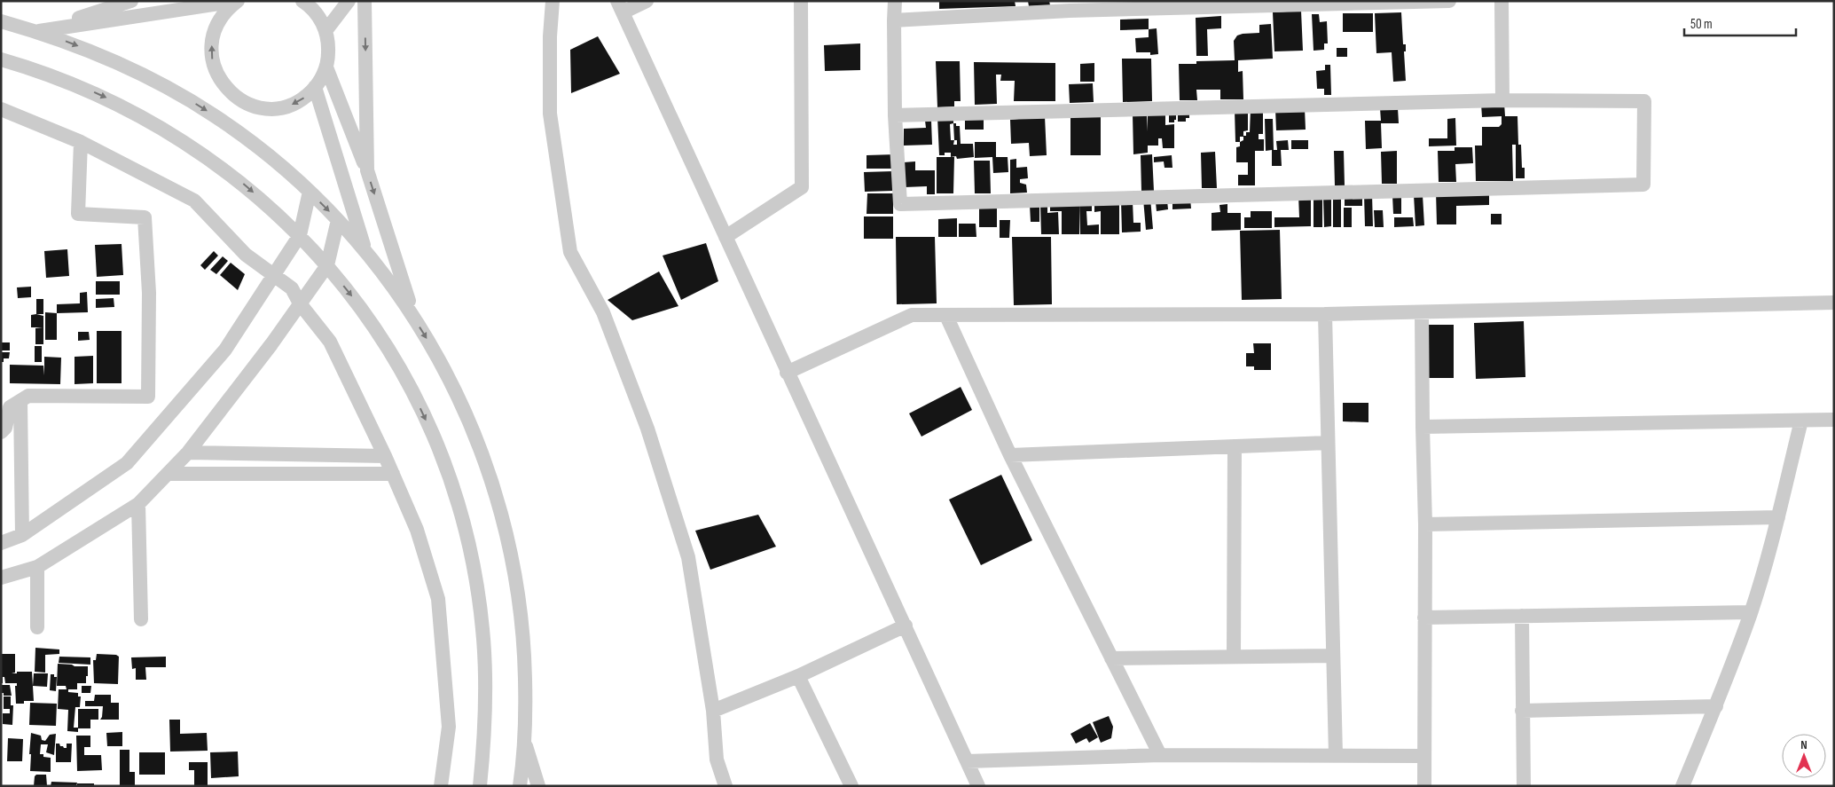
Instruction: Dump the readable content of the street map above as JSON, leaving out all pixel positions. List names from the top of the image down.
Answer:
{
  "scale_bar": "50 m",
  "north": "top"
}
